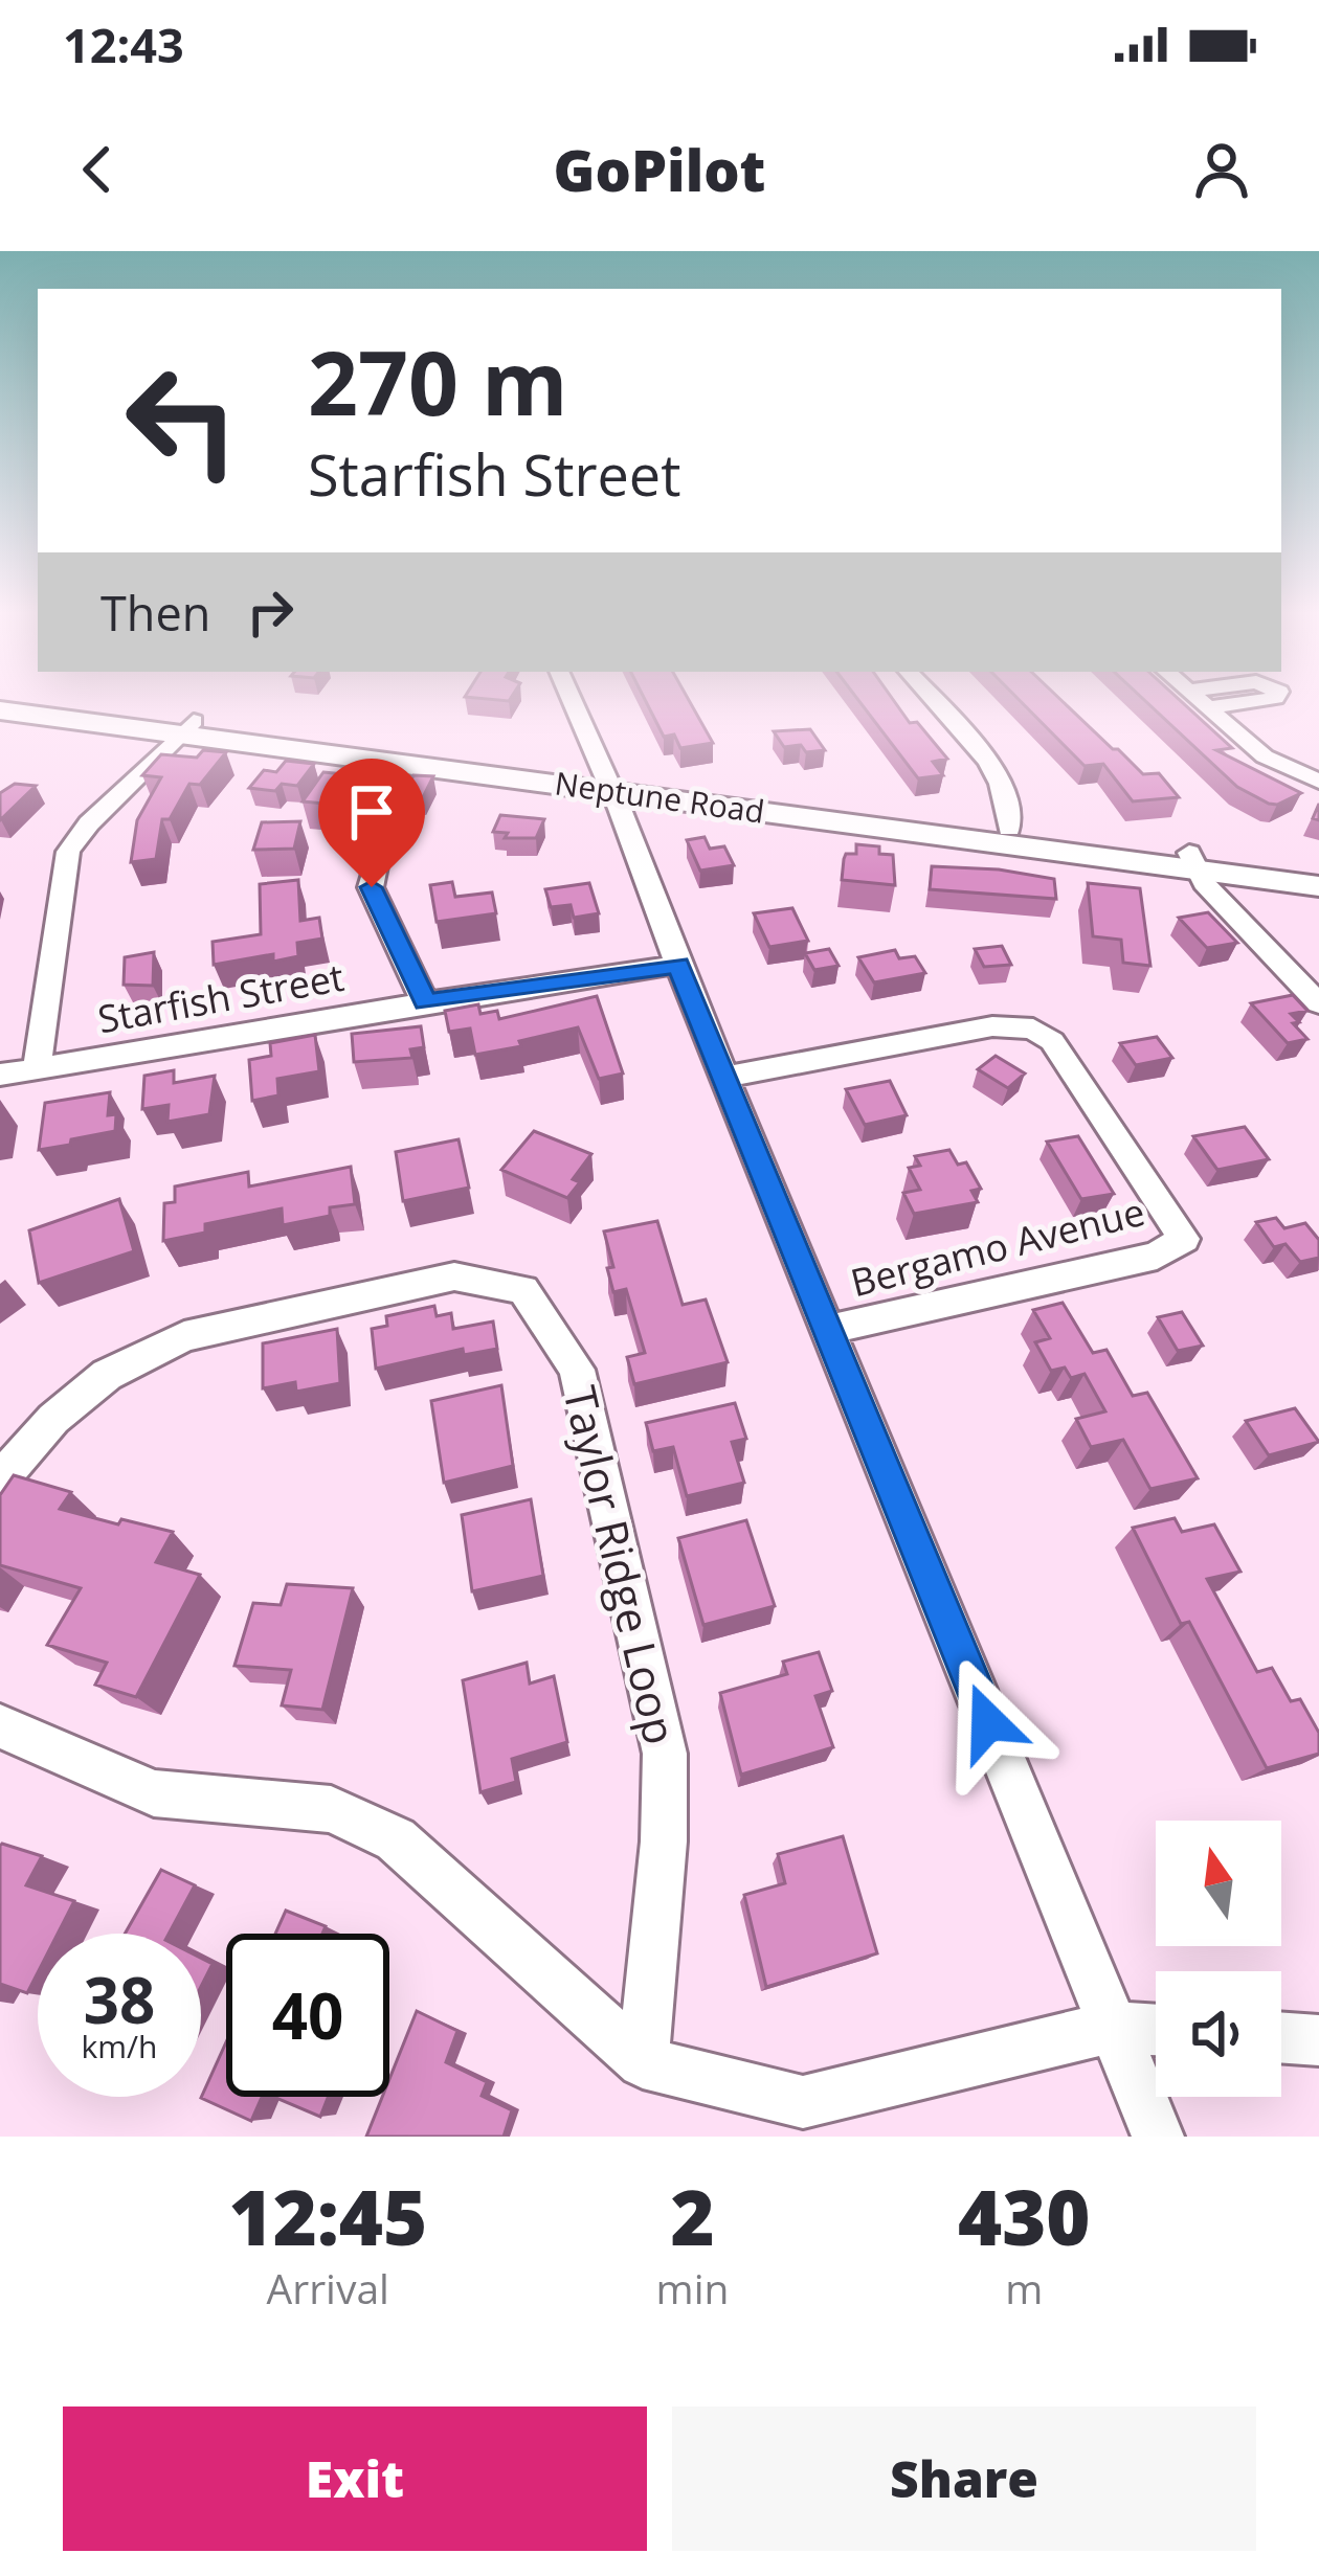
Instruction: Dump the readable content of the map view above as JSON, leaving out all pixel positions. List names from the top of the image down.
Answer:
{
  "streets": {
    "main road": ["Neptune Road"],
    "street": ["Starfish Street", "Bergamo Avenue", "Taylor Ridge Loop"]
  },
  "north": "top",
  "page": {
    "status": "12:43",
    "header": "GoPilot",
    "turn": ["270 m", "Starfish Street"],
    "then": "Then",
    "speed": "38 km/h",
    "limit": "40",
    "eta": [
      "12:45",
      "Arrival",
      "2",
      "min",
      "430",
      "m"
    ],
    "buttons": ["Exit", "Share"]
  }
}
